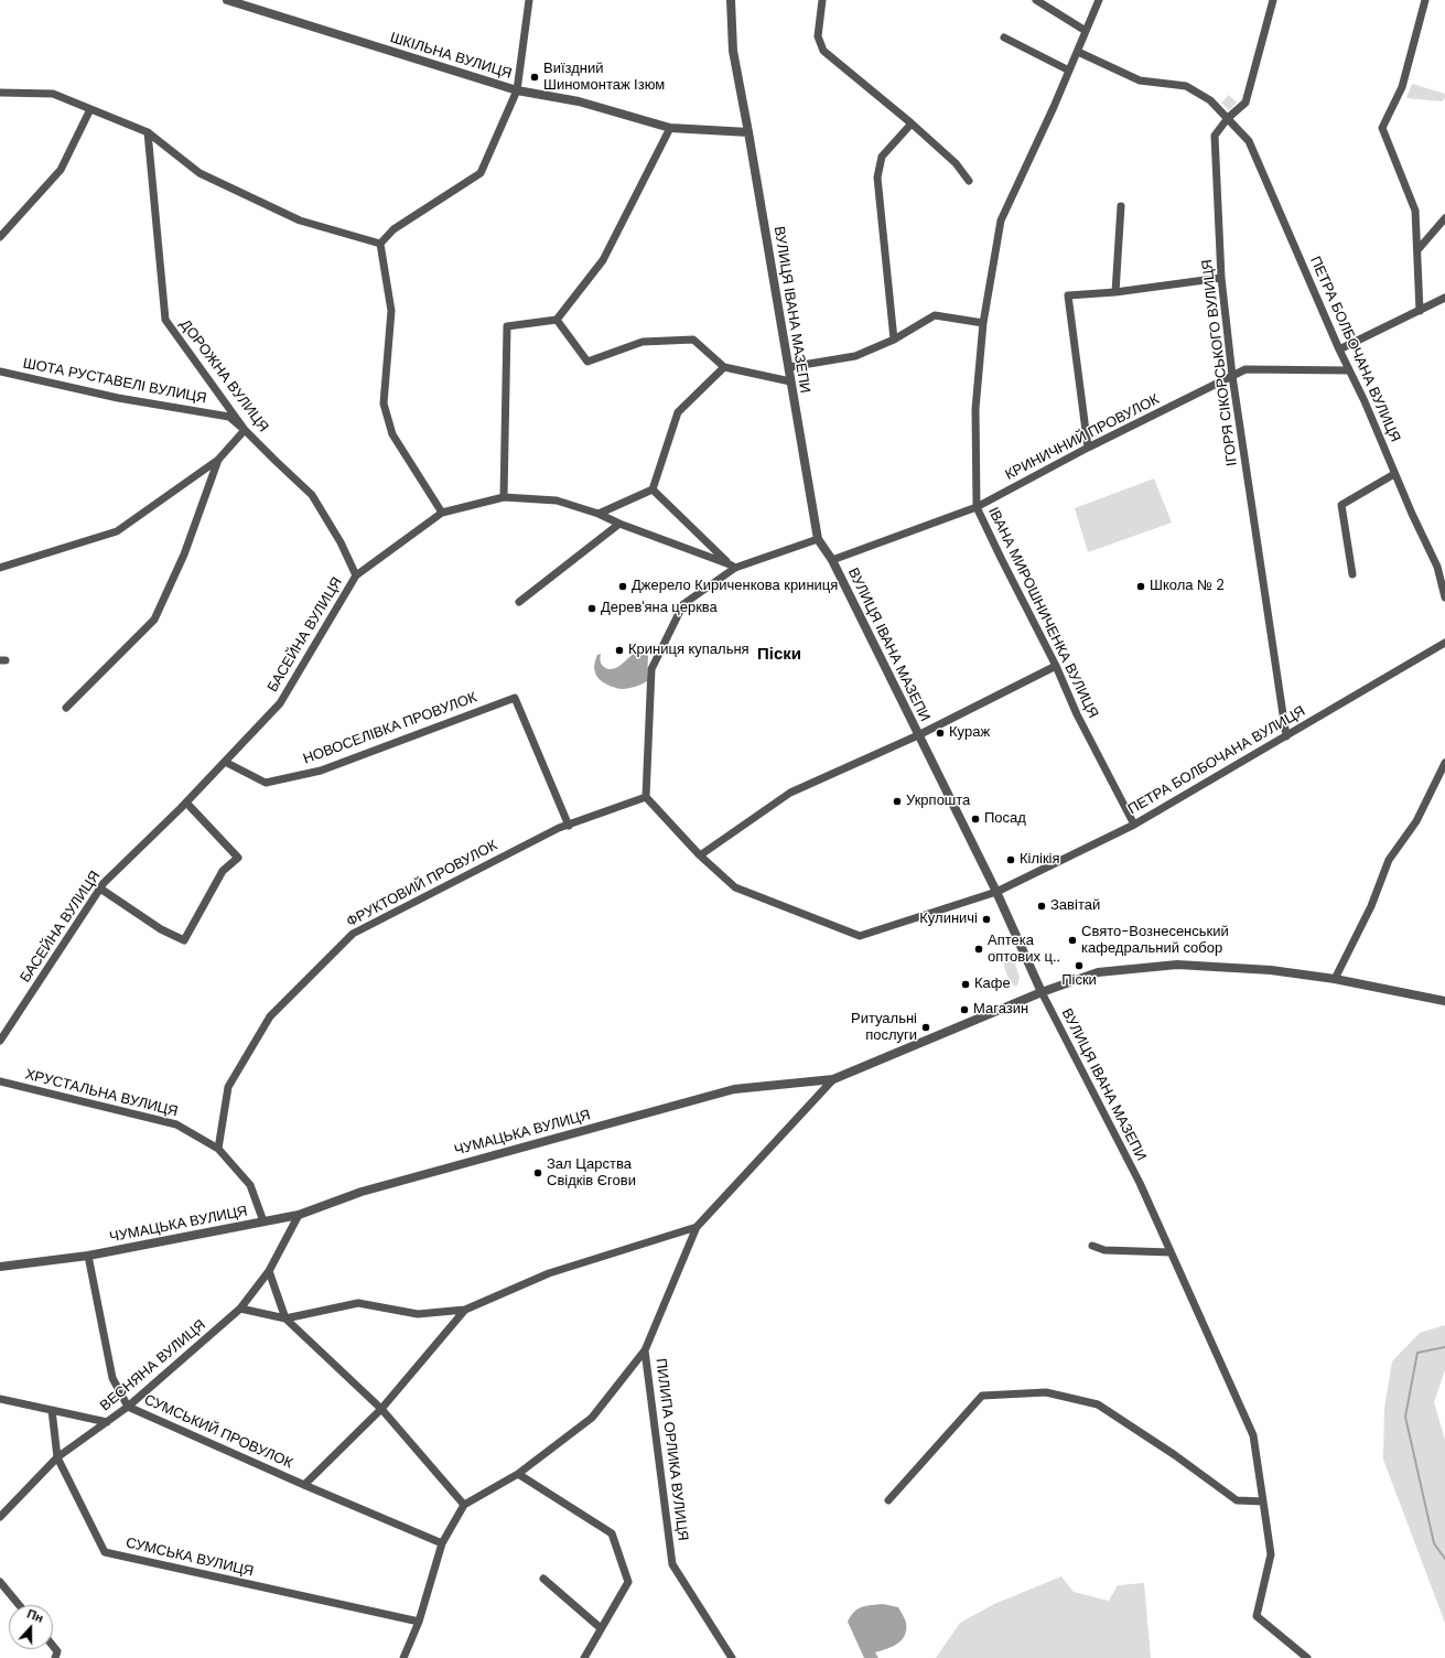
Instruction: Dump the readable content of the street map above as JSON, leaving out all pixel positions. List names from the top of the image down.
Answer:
{
  "streets": {
    "street": [
      "ШКІЛЬНА ВУЛИЦЯ",
      "ВУЛИЦЯ ІВАНА МАЗЕПИ",
      "ПЕТРА БОЛБОЧАНА ВУЛИЦЯ",
      "ІГОРЯ СІКОРСЬКОГО ВУЛИЦЯ",
      "ДОРОЖНА ВУЛИЦЯ",
      "ШОТА РУСТАВЕЛІ ВУЛИЦЯ",
      "КРИНИЧНИЙ ПРОВУЛОК",
      "ІВАНА МИРОШНИЧЕНКА ВУЛИЦЯ",
      "БАСЕЙНА ВУЛИЦЯ",
      "НОВОСЕЛІВКА ПРОВУЛОК",
      "ФРУКТОВИЙ ПРОВУЛОК",
      "ХРУСТАЛЬНА ВУЛИЦЯ",
      "ЧУМАЦЬКА ВУЛИЦЯ",
      "ВЕСНЯНА ВУЛИЦЯ",
      "СУМСЬКИЙ ПРОВУЛОК",
      "ПИЛИПА ОРЛИКА ВУЛИЦЯ",
      "СУМСЬКА ВУЛИЦЯ"
    ]
  },
  "crossings": [
    ["ШКІЛЬНА ВУЛИЦЯ", "ВУЛИЦЯ ІВАНА МАЗЕПИ"],
    ["ВУЛИЦЯ ІВАНА МАЗЕПИ", "ПЕТРА БОЛБОЧАНА ВУЛИЦЯ"],
    ["ВУЛИЦЯ ІВАНА МАЗЕПИ", "КРИНИЧНИЙ ПРОВУЛОК"],
    ["ВУЛИЦЯ ІВАНА МАЗЕПИ", "ЧУМАЦЬКА ВУЛИЦЯ"],
    ["ПЕТРА БОЛБОЧАНА ВУЛИЦЯ", "ІГОРЯ СІКОРСЬКОГО ВУЛИЦЯ"],
    ["ПЕТРА БОЛБОЧАНА ВУЛИЦЯ", "КРИНИЧНИЙ ПРОВУЛОК"],
    ["ПЕТРА БОЛБОЧАНА ВУЛИЦЯ", "ІВАНА МИРОШНИЧЕНКА ВУЛИЦЯ"],
    ["ПЕТРА БОЛБОЧАНА ВУЛИЦЯ", "ФРУКТОВИЙ ПРОВУЛОК"],
    ["ІГОРЯ СІКОРСЬКОГО ВУЛИЦЯ", "КРИНИЧНИЙ ПРОВУЛОК"],
    ["ДОРОЖНА ВУЛИЦЯ", "ШОТА РУСТАВЕЛІ ВУЛИЦЯ"],
    ["ДОРОЖНА ВУЛИЦЯ", "БАСЕЙНА ВУЛИЦЯ"],
    ["КРИНИЧНИЙ ПРОВУЛОК", "ІВАНА МИРОШНИЧЕНКА ВУЛИЦЯ"],
    ["БАСЕЙНА ВУЛИЦЯ", "НОВОСЕЛІВКА ПРОВУЛОК"],
    ["НОВОСЕЛІВКА ПРОВУЛОК", "ФРУКТОВИЙ ПРОВУЛОК"],
    ["ФРУКТОВИЙ ПРОВУЛОК", "ХРУСТАЛЬНА ВУЛИЦЯ"],
    ["ХРУСТАЛЬНА ВУЛИЦЯ", "ЧУМАЦЬКА ВУЛИЦЯ"],
    ["ЧУМАЦЬКА ВУЛИЦЯ", "ВЕСНЯНА ВУЛИЦЯ"],
    ["ЧУМАЦЬКА ВУЛИЦЯ", "СУМСЬКИЙ ПРОВУЛОК"],
    ["ЧУМАЦЬКА ВУЛИЦЯ", "ПИЛИПА ОРЛИКА ВУЛИЦЯ"],
    ["ВЕСНЯНА ВУЛИЦЯ", "СУМСЬКИЙ ПРОВУЛОК"],
    ["ВЕСНЯНА ВУЛИЦЯ", "СУМСЬКА ВУЛИЦЯ"]
  ],
  "districts": ["Піски"],
  "places": [
    "Виїздний Шиномонтаж Ізюм",
    "Джерело Кириченкова криниця",
    "Школа № 2",
    "Дерев'яна церква",
    "Криниця купальня",
    "Кураж",
    "Укрпошта",
    "Посад",
    "Кілікія",
    "Завітай",
    "Кулиничі",
    "Свято-Вознесенський кафедральний собор",
    "Аптека оптових ц‥",
    "Піски",
    "Кафе",
    "Магазин",
    "Ритуальні послуги",
    "Зал Царства Свідків Єгови"
  ],
  "north": "top"
}
